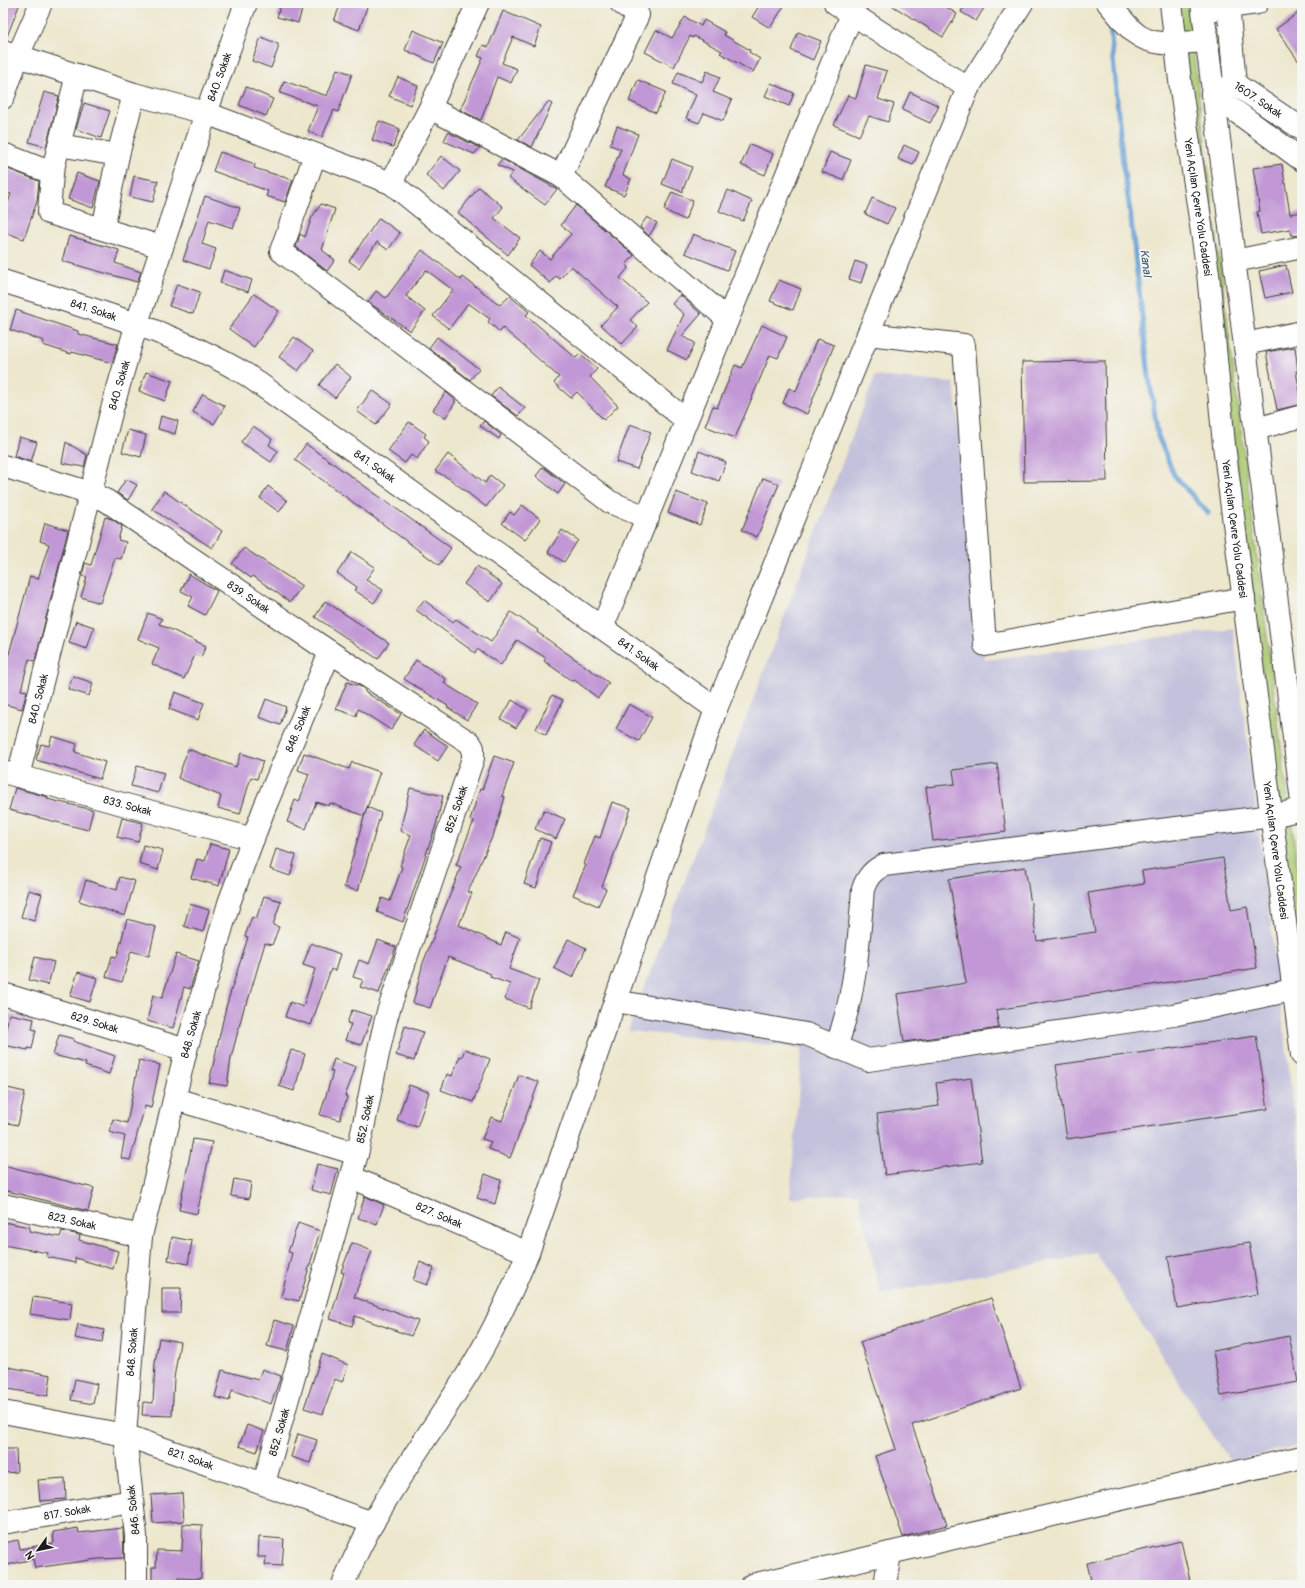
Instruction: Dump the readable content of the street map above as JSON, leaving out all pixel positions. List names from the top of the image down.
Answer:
{
  "streets": {
    "street": [
      "840. Sokak",
      "1607. Sokak",
      "Yeni Açılan Çevre Yolu Caddesi",
      "841. Sokak",
      "839. Sokak",
      "848. Sokak",
      "833. Sokak",
      "852. Sokak",
      "829. Sokak",
      "827. Sokak",
      "823. Sokak",
      "821. Sokak",
      "846. Sokak",
      "817. Sokak"
    ]
  },
  "crossings": [
    ["840. Sokak", "841. Sokak"],
    ["840. Sokak", "839. Sokak"],
    ["840. Sokak", "833. Sokak"],
    ["839. Sokak", "848. Sokak"],
    ["839. Sokak", "852. Sokak"],
    ["848. Sokak", "833. Sokak"],
    ["848. Sokak", "829. Sokak"],
    ["848. Sokak", "823. Sokak"],
    ["848. Sokak", "821. Sokak"],
    ["848. Sokak", "846. Sokak"],
    ["852. Sokak", "827. Sokak"],
    ["852. Sokak", "821. Sokak"],
    ["821. Sokak", "846. Sokak"],
    ["846. Sokak", "817. Sokak"]
  ],
  "water": ["Kanal"],
  "north": "bottom left"
}
